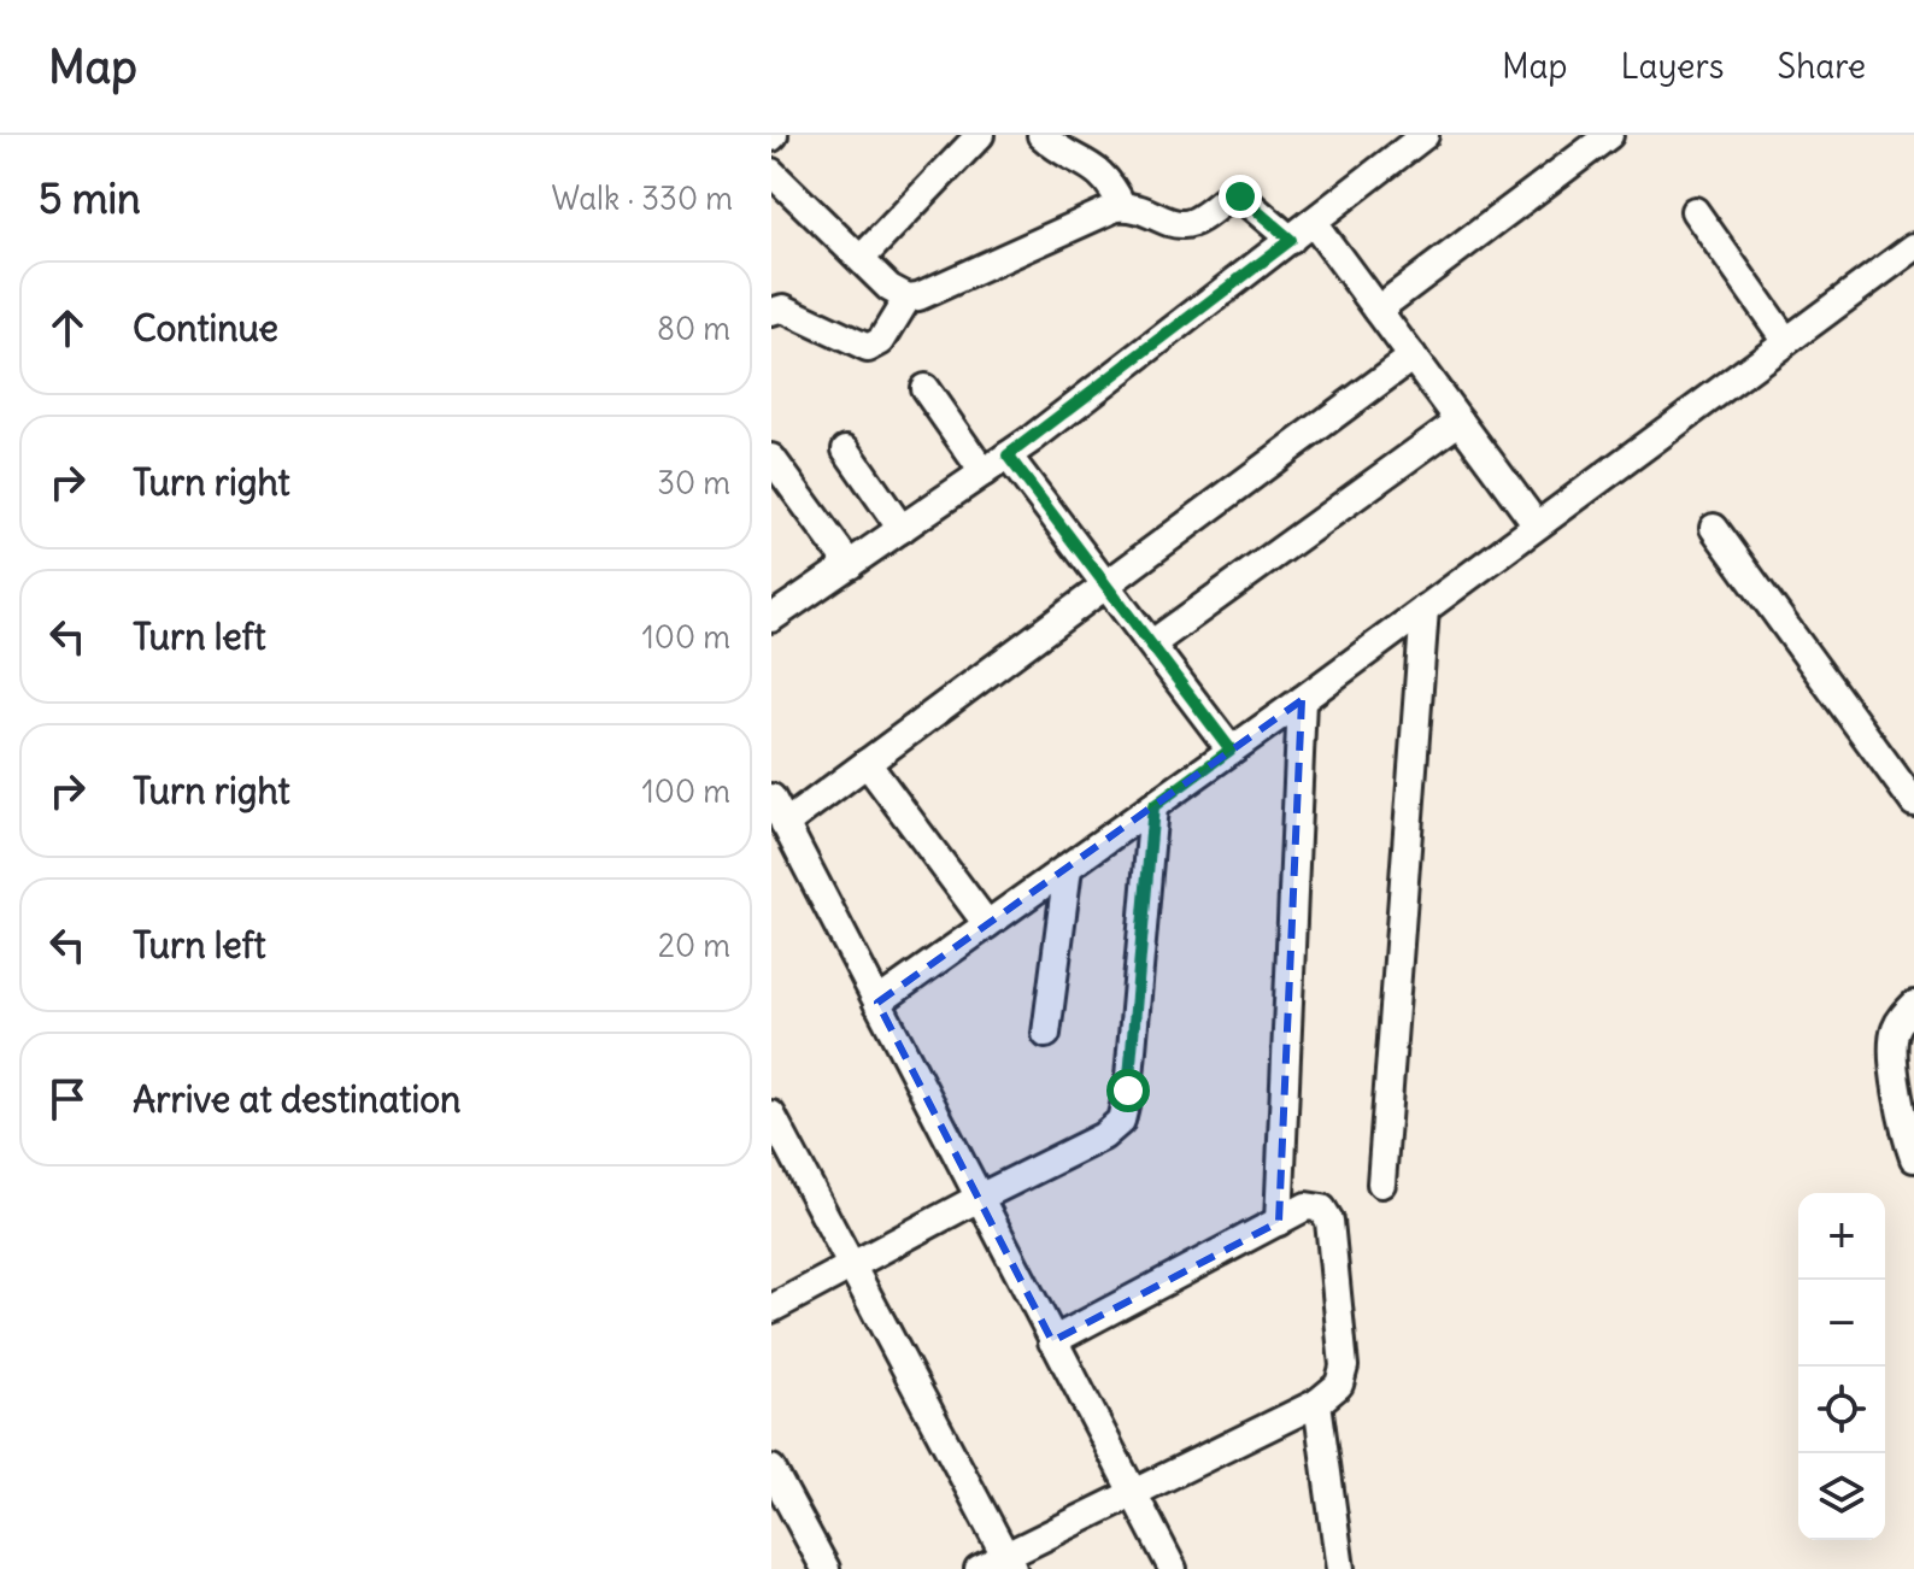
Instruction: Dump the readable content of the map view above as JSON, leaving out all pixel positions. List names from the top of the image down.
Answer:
{
  "page": {
    "header": "Map",
    "nav": ["Map", "Layers", "Share"],
    "heading": ["5 min", "Walk · 330 m"],
    "list": [
      ["Continue", "80 m"],
      ["Turn right", "30 m"],
      ["Turn left", "100 m"],
      ["Turn right", "100 m"],
      ["Turn left", "20 m"],
      "Arrive at destination"
    ],
    "map_buttons": ["+", "−"]
  }
}
